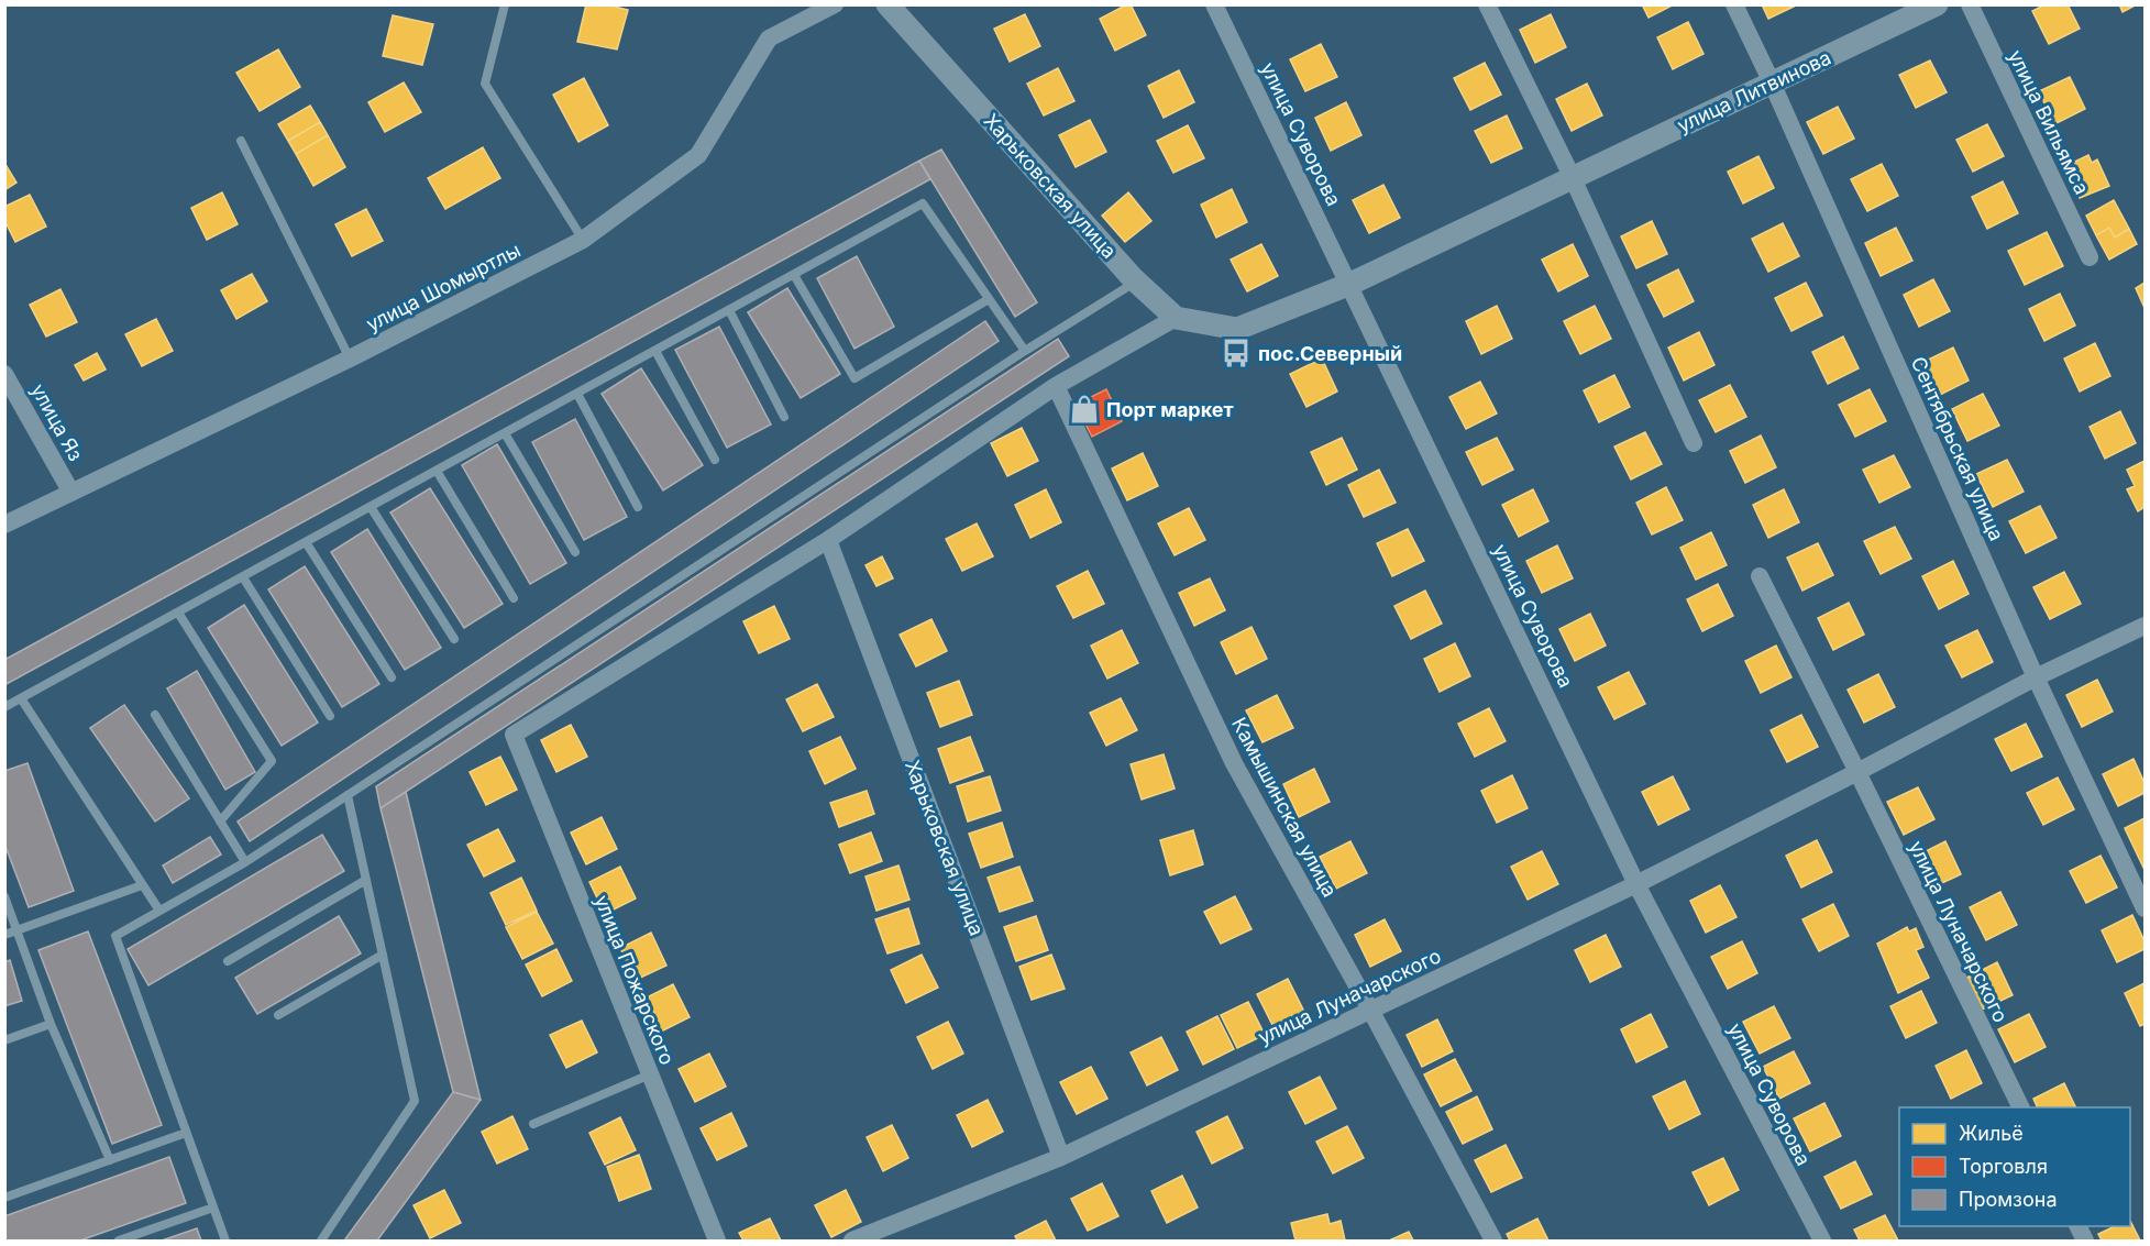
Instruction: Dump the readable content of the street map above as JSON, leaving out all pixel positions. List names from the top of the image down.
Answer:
{
  "streets": {
    "street": [
      "улица Литвинова",
      "улица Вильямса",
      "улица Суворова",
      "Харьковская улица",
      "улица Шомыртлы",
      "улица Яз",
      "Сентябрьская улица",
      "Камышинская улица",
      "улица Луначарского",
      "улица Пожарского"
    ]
  },
  "crossings": [
    ["улица Литвинова", "улица Суворова"],
    ["улица Литвинова", "Харьковская улица"],
    ["улица Литвинова", "Сентябрьская улица"],
    ["улица Суворова", "улица Луначарского"],
    ["Харьковская улица", "улица Луначарского"],
    ["Харьковская улица", "улица Пожарского"],
    ["улица Шомыртлы", "улица Яз"],
    ["Сентябрьская улица", "улица Луначарского"],
    ["Камышинская улица", "улица Луначарского"]
  ],
  "places": {
    "bus stop": ["пос.Северный"],
    "shop": ["Порт маркет"]
  },
  "legend": ["Жильё", "Торговля", "Промзона"]
}
